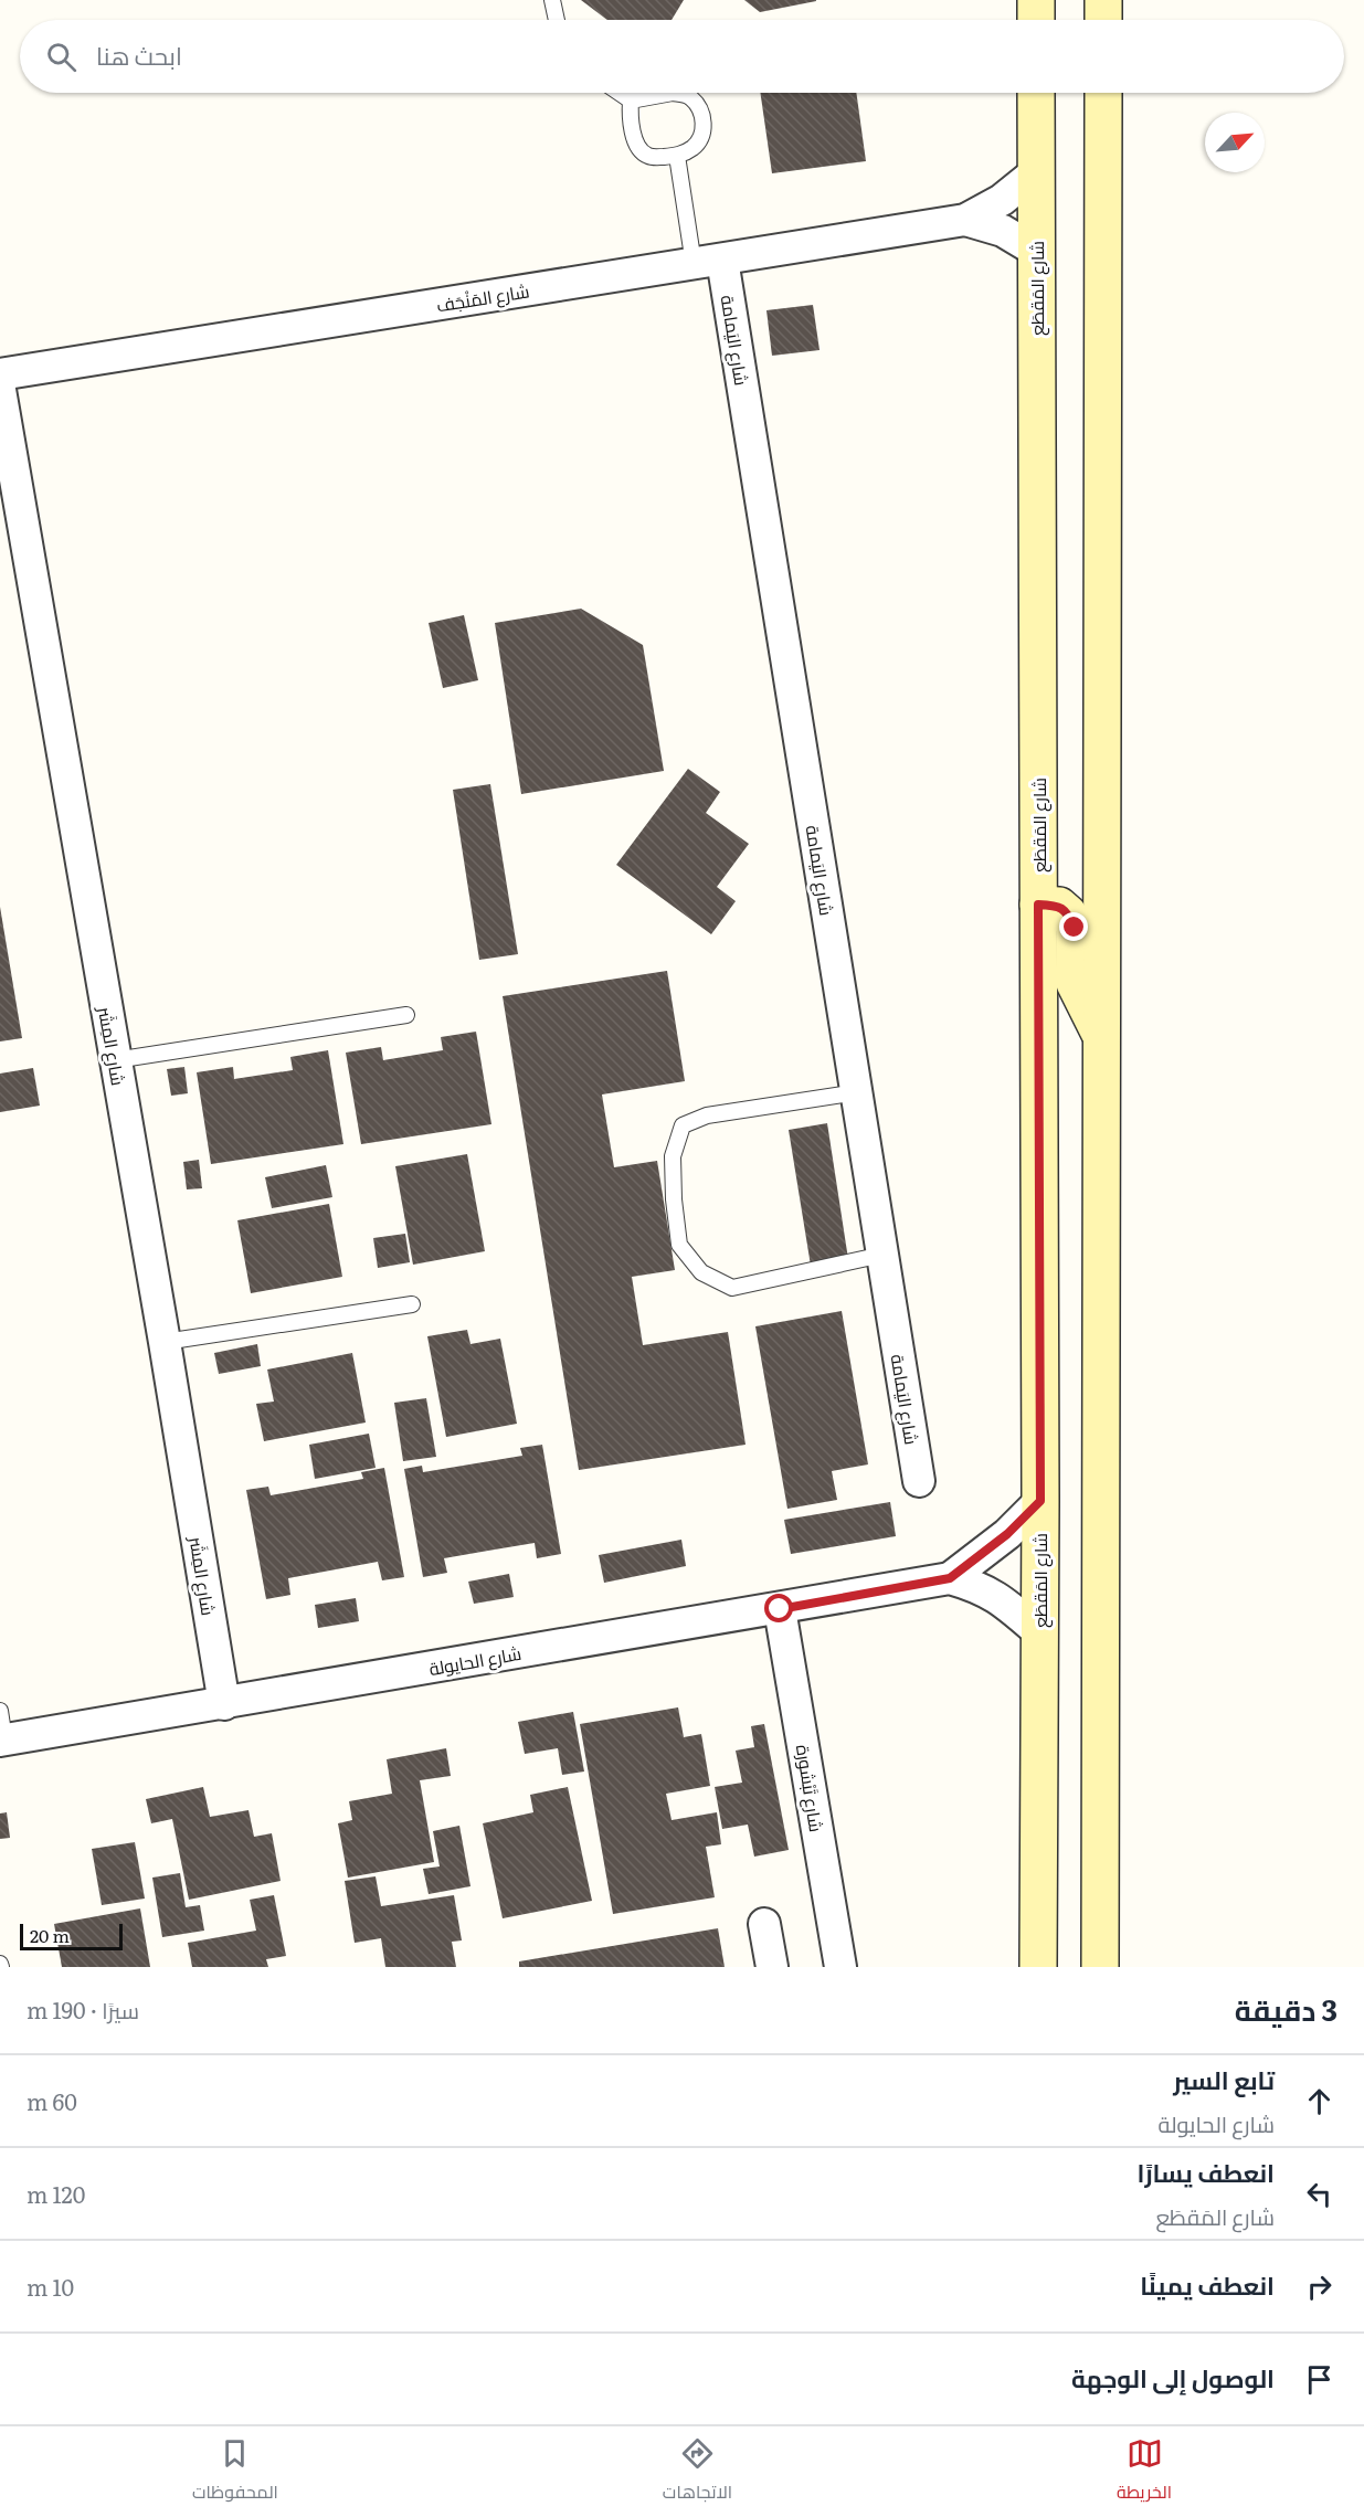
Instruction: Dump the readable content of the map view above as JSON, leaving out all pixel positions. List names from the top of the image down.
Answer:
{
  "streets": {
    "street": [
      "شارع المَقطَع",
      "شارع المَنْجَف",
      "شارع اليَمامة",
      "شارع المِشَر",
      "شارع الحايولة",
      "شارع تَبْشورة"
    ]
  },
  "crossings": [
    ["شارع المَقطَع", "شارع المَنْجَف"],
    ["شارع المَقطَع", "شارع الحايولة"],
    ["شارع المَنْجَف", "شارع اليَمامة"],
    ["شارع المِشَر", "شارع الحايولة"],
    ["شارع الحايولة", "شارع تَبْشورة"]
  ],
  "scale_bar": "20 m",
  "north": "top right",
  "page": {
    "search": "ابحث هنا",
    "scale": "20 m",
    "heading": ["3 دقيقة", "سيرًا · 190 m"],
    "list": [
      ["تابع السير", "شارع الحايولة", "60 m"],
      ["انعطف يسارًا", "شارع المَقطَع", "120 m"],
      ["انعطف يمينًا", "10 m"],
      "الوصول إلى الوجهة"
    ],
    "nav": ["الخريطة", "الاتجاهات", "المحفوظات"]
  }
}
